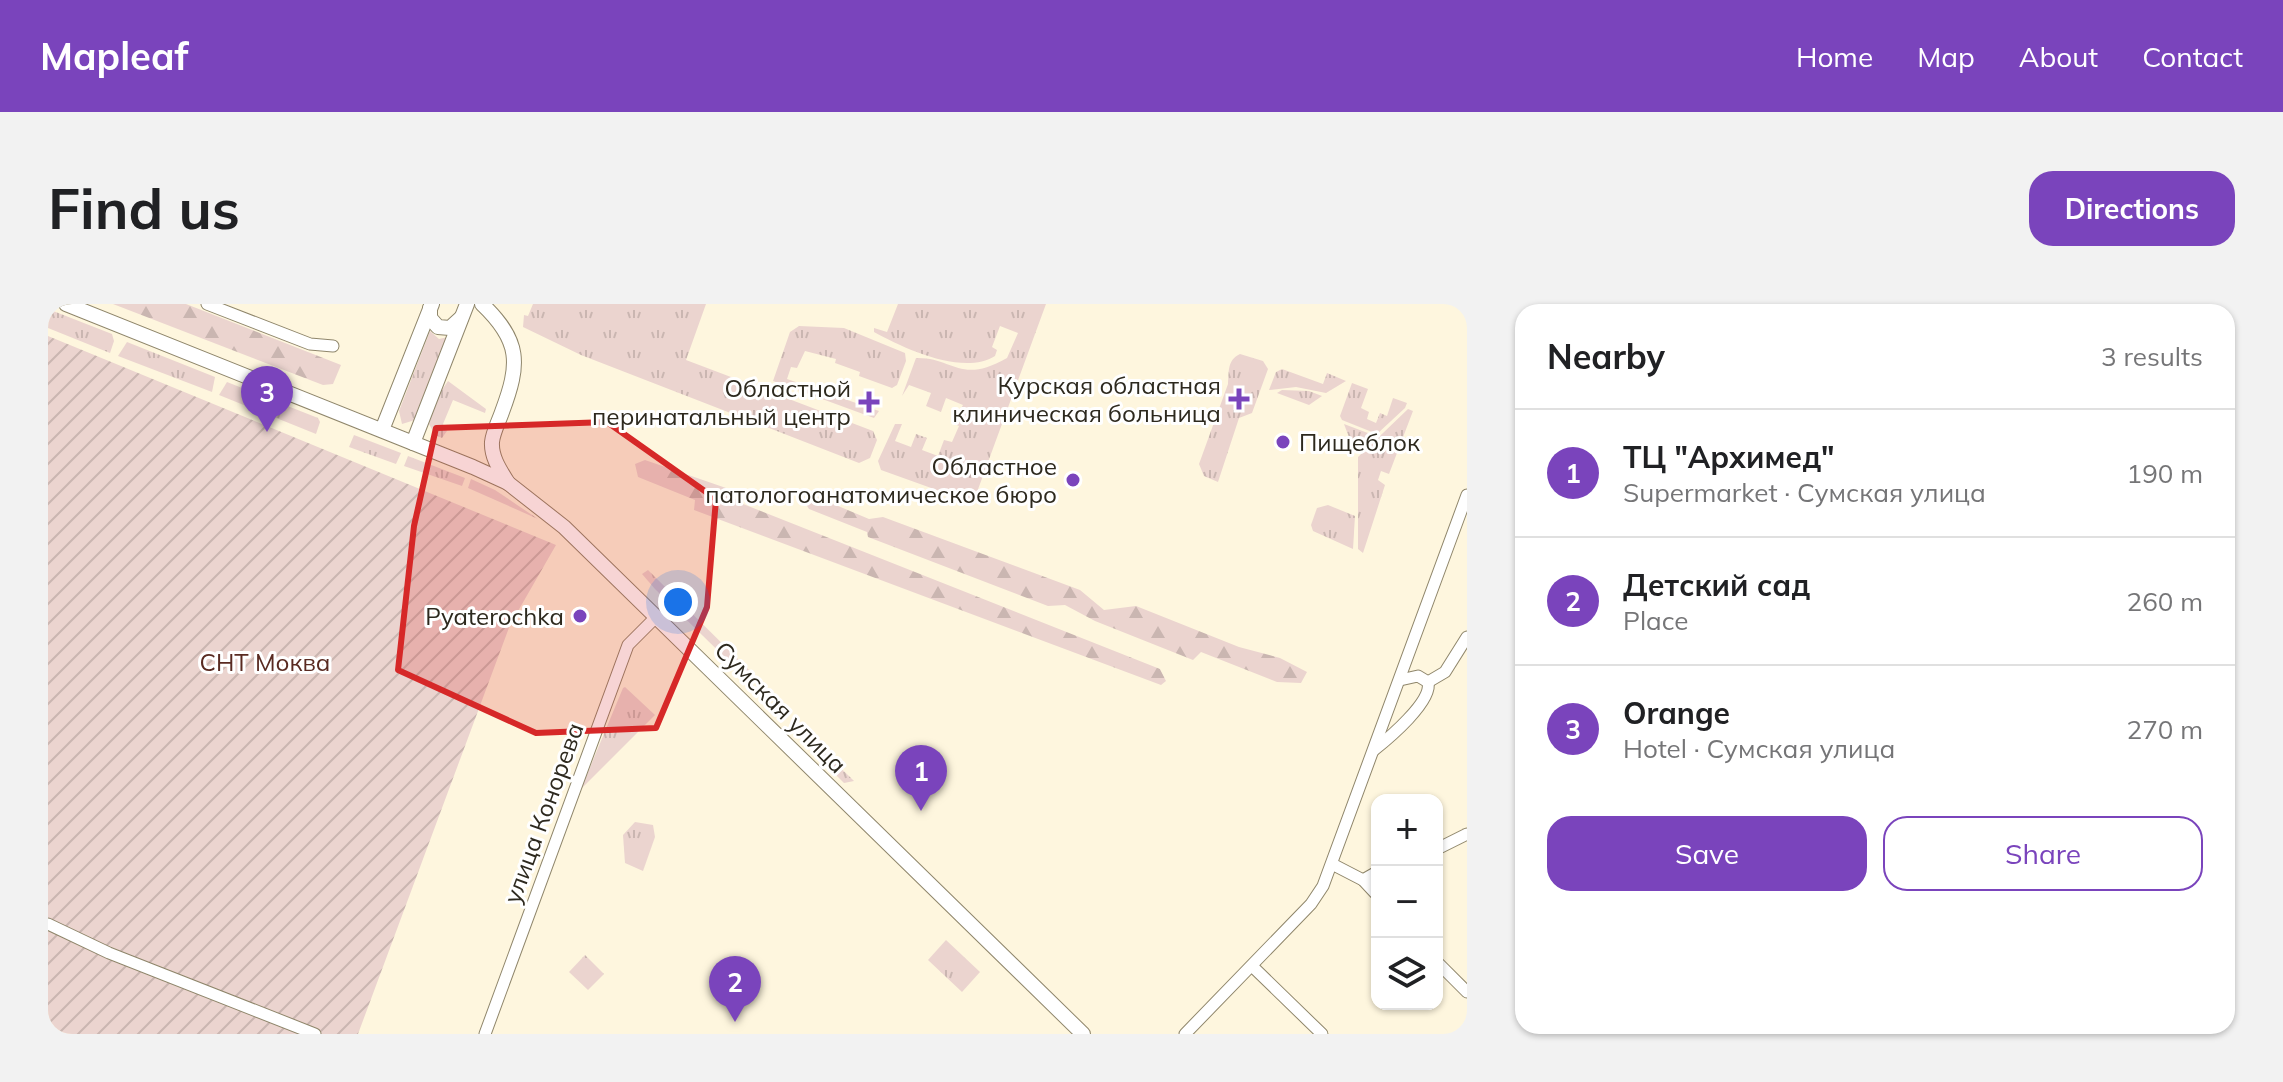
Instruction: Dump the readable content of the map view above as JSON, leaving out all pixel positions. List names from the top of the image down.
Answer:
{
  "streets": {
    "main road": ["Сумская улица"],
    "street": ["улица Конорева"]
  },
  "crossings": [
    ["Сумская улица", "улица Конорева"]
  ],
  "parks": ["СНТ Моква"],
  "places": {
    "health": ["Курская областная клиническая больница", "Областной перинатальный центр"],
    "other": ["Пищеблок", "Областное патологоанатомическое бюро", "Pyaterochka"]
  },
  "page": {
    "header": "Mapleaf",
    "nav": [
      "Home",
      "Map",
      "About",
      "Contact"
    ],
    "buttons": [
      "Directions",
      ["Save", "Share"]
    ],
    "title": "Find us",
    "heading": ["Nearby", "3 results"],
    "pins": ["3", "1", "2"],
    "list": [
      {
        "mark": "1",
        "name": "ТЦ \"Архимед\"",
        "note": "Supermarket · Сумская улица",
        "value": "190 m"
      },
      {
        "mark": "2",
        "name": "Детский сад",
        "note": "Place",
        "value": "260 m"
      },
      {
        "mark": "3",
        "name": "Orange",
        "note": "Hotel · Сумская улица",
        "value": "270 m"
      }
    ],
    "map_buttons": ["+", "−"]
  }
}
